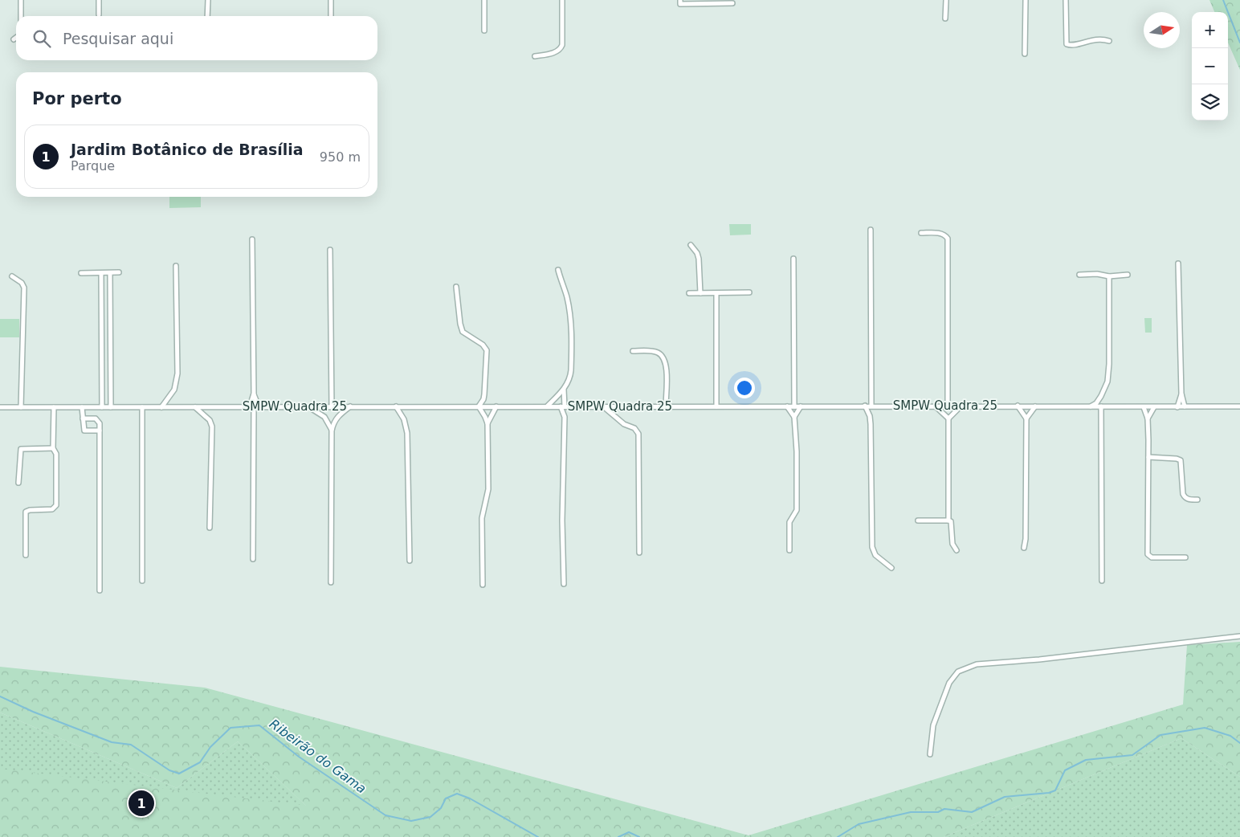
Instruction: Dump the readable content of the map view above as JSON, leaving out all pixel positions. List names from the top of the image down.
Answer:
{
  "streets": {
    "street": ["SMPW Quadra 25"]
  },
  "water": ["Ribeirão do Gama"],
  "north": "right",
  "page": {
    "map_buttons": ["+", "−"],
    "search": "Pesquisar aqui",
    "heading": "Por perto",
    "list": [
      {
        "mark": "1",
        "name": "Jardim Botânico de Brasília",
        "note": "Parque",
        "value": "950 m"
      }
    ],
    "pins": "1"
  }
}
